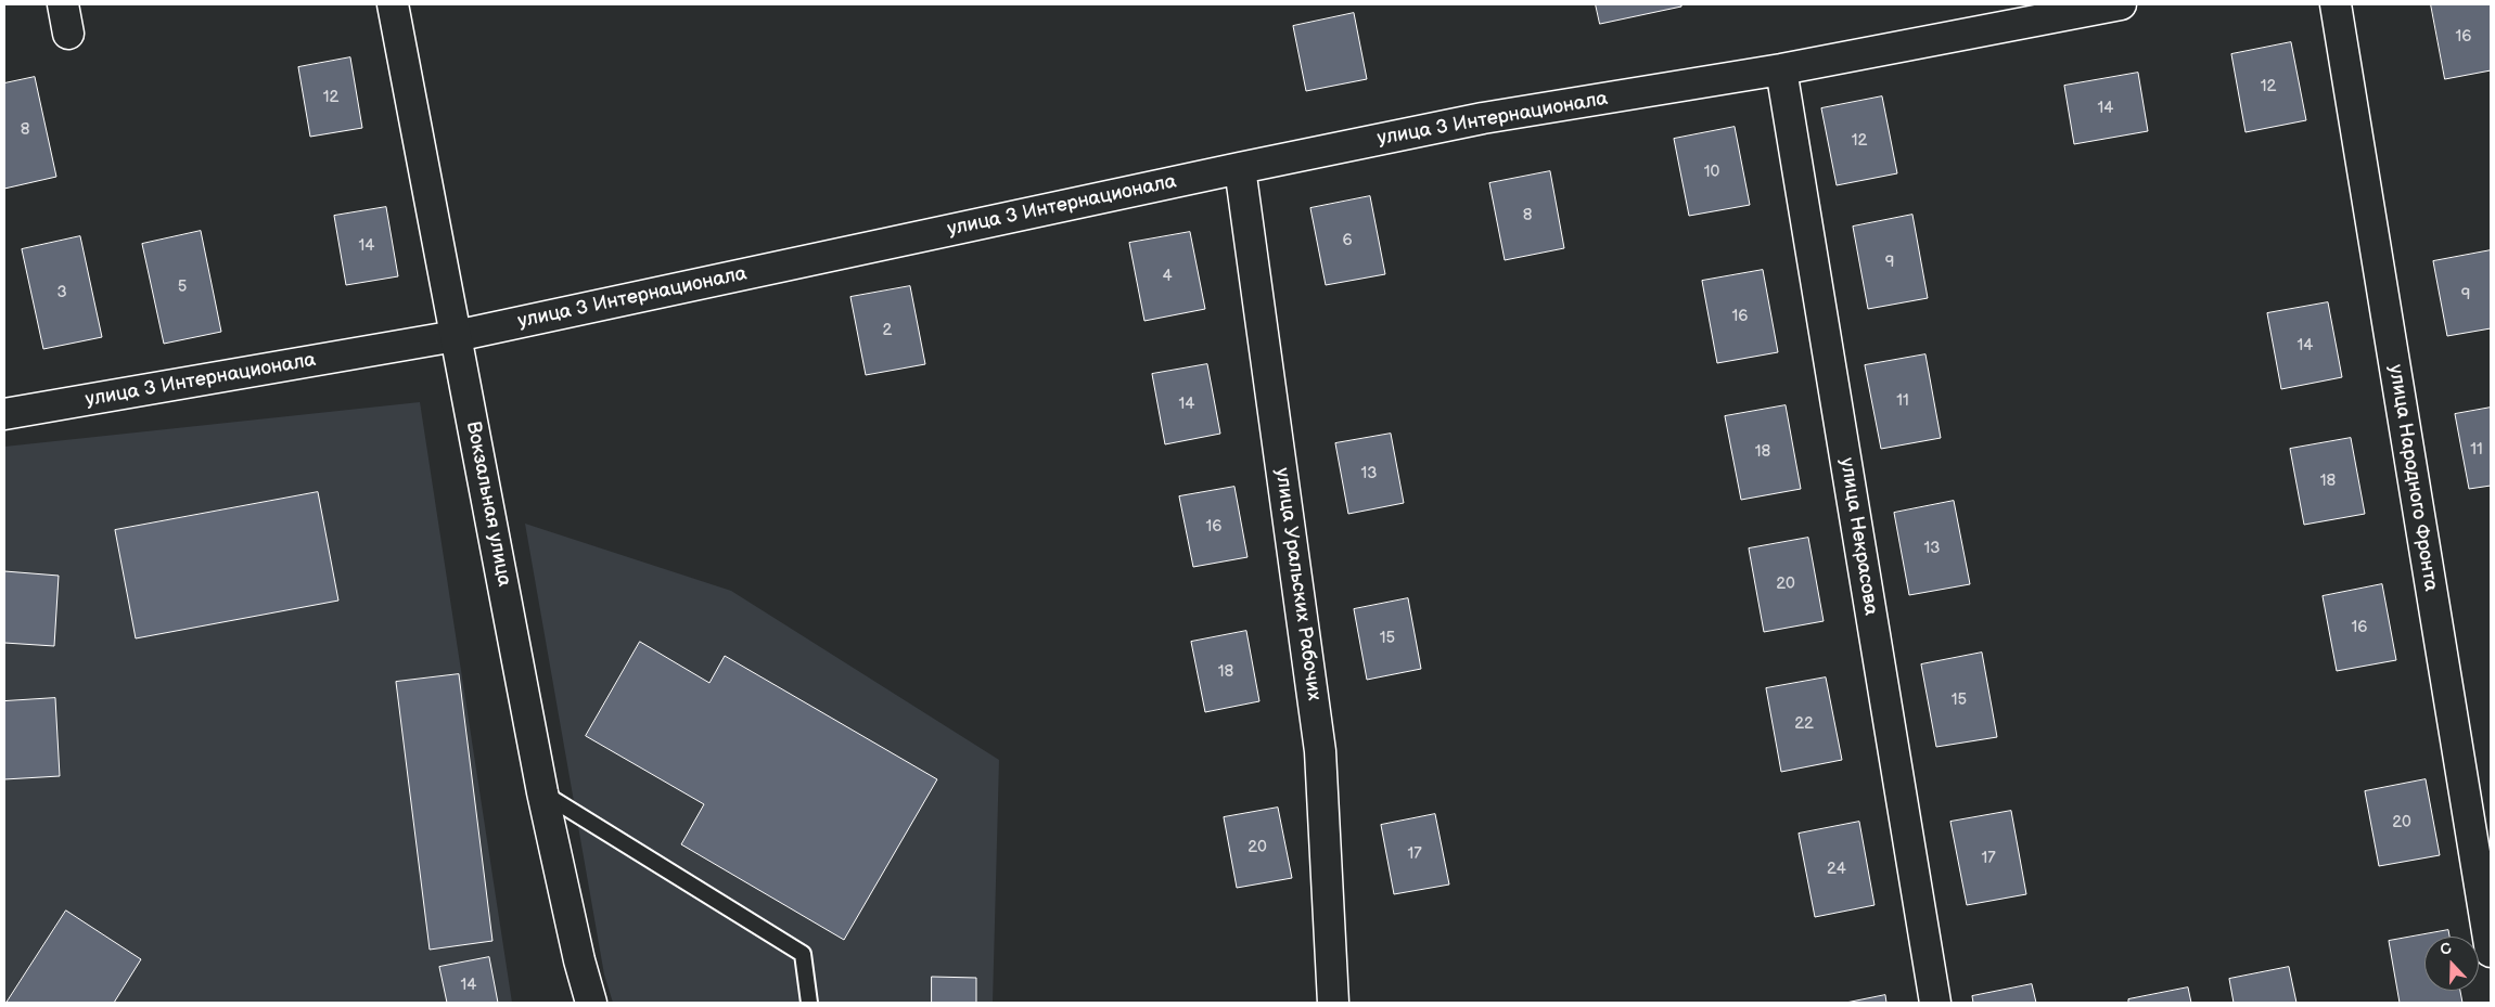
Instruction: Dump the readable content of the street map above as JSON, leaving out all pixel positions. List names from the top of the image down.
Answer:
{
  "streets": {
    "street": [
      "улица 3 Интернационала",
      "улица Народного Фронта",
      "Вокзальная улица",
      "улица Некрасова",
      "улица Уральских Рабочих"
    ]
  },
  "crossings": [
    ["улица 3 Интернационала", "Вокзальная улица"],
    ["улица 3 Интернационала", "улица Некрасова"],
    ["улица 3 Интернационала", "улица Уральских Рабочих"]
  ],
  "house_numbers": [
    "16",
    "12",
    "12",
    "14",
    "8",
    "12",
    "10",
    "8",
    "6",
    "14",
    "9",
    "4",
    "5",
    "3",
    "9",
    "16",
    "2",
    "14",
    "11",
    "14",
    "11",
    "18",
    "13",
    "18",
    "16",
    "13",
    "20",
    "16",
    "15",
    "18",
    "15",
    "22",
    "20",
    "20",
    "17",
    "17",
    "24",
    "14"
  ],
  "north": "top"
}
